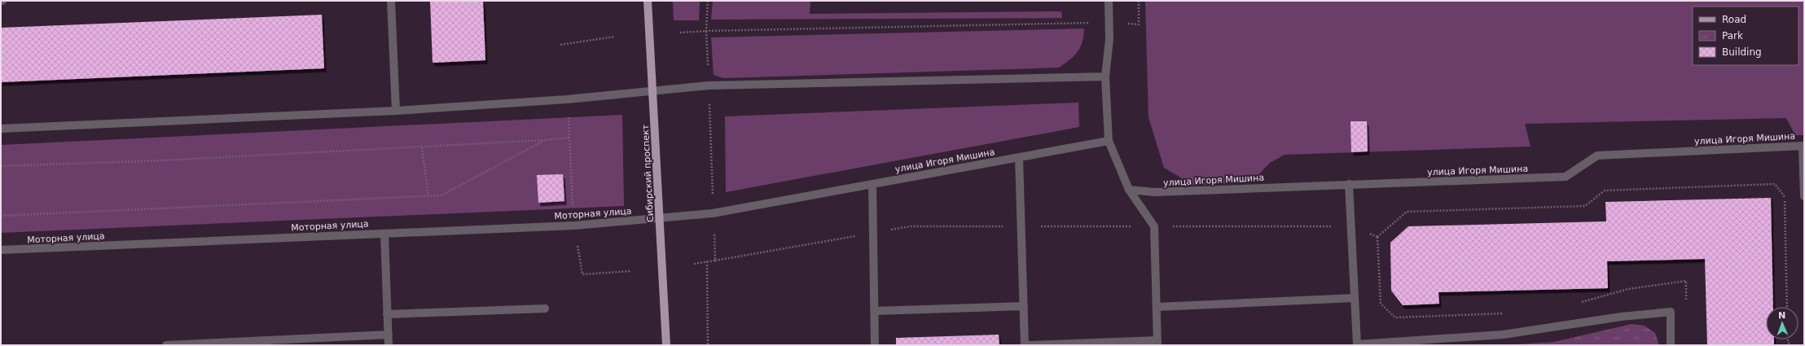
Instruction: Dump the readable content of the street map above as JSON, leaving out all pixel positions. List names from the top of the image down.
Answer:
{
  "streets": {
    "main road": ["Сибирский проспект"],
    "street": ["улица Игоря Мишина", "Моторная улица"]
  },
  "crossings": [
    ["улица Игоря Мишина", "Сибирский проспект"],
    ["улица Игоря Мишина", "Моторная улица"],
    ["Сибирский проспект", "Моторная улица"]
  ],
  "legend": ["Road", "Park", "Building"],
  "north": "top"
}
